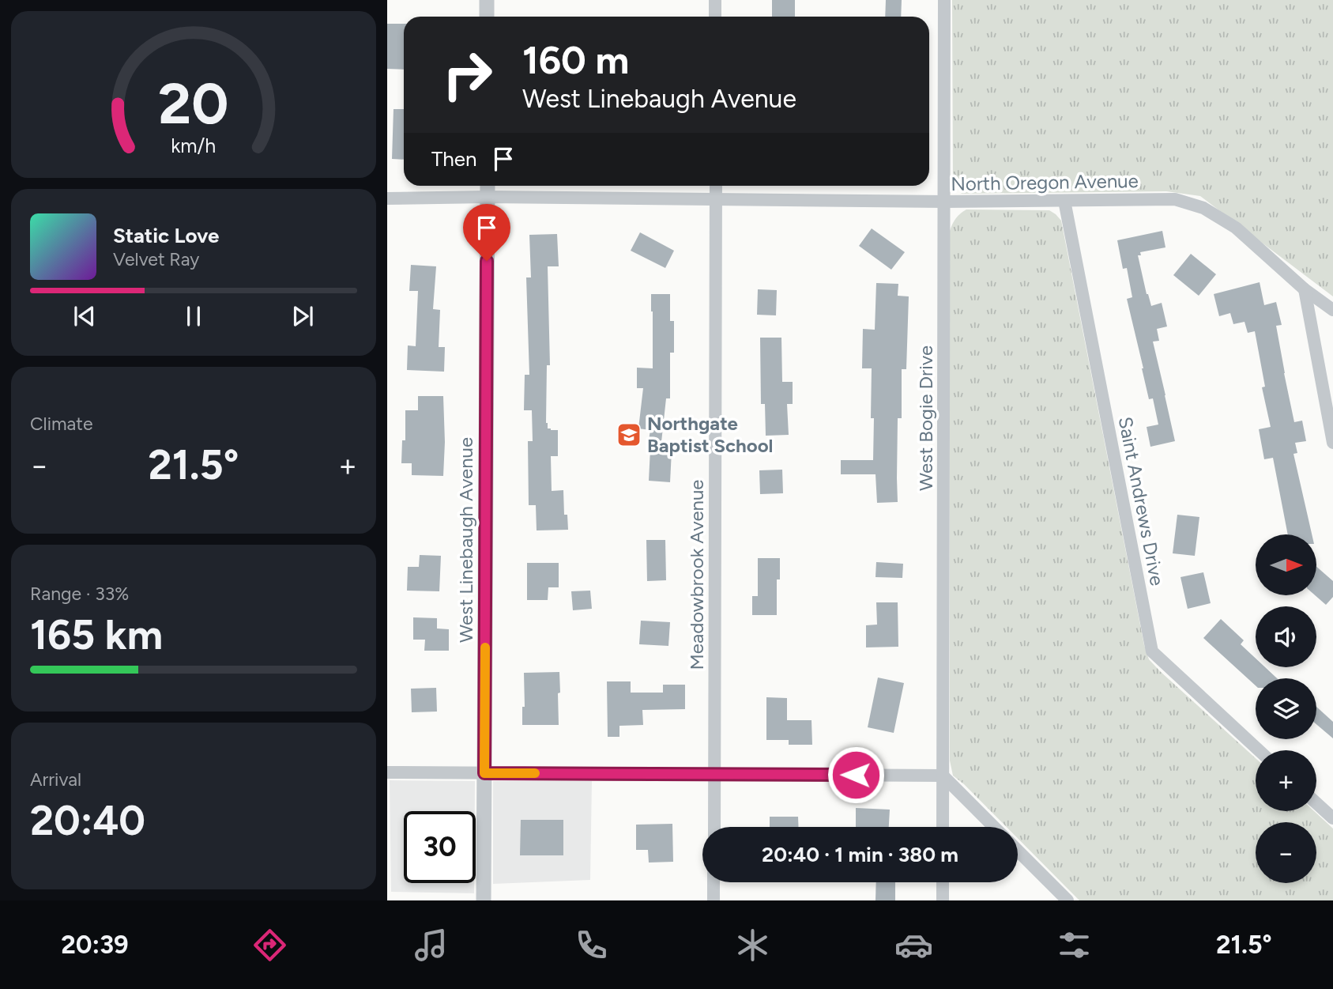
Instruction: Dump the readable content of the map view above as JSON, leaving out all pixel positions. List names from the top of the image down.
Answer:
{
  "streets": {
    "street": [
      "North Oregon Avenue",
      "West Bogie Drive",
      "Saint Andrews Drive",
      "West Linebaugh Avenue",
      "Meadowbrook Avenue"
    ]
  },
  "crossings": [
    ["North Oregon Avenue", "West Bogie Drive"],
    ["North Oregon Avenue", "Saint Andrews Drive"],
    ["North Oregon Avenue", "West Linebaugh Avenue"],
    ["North Oregon Avenue", "Meadowbrook Avenue"]
  ],
  "places": {
    "school or university": ["Northgate Baptist School"]
  },
  "north": "right",
  "page": {
    "turn": ["160 m", "West Linebaugh Avenue"],
    "then": "Then",
    "song": ["Static Love", "Velvet Ray"],
    "tile": [
      "Climate",
      ["Range · 33%", "165 km"],
      ["Arrival", "20:40"]
    ],
    "heat": ["−", "21.5°", "+"],
    "map_buttons": ["+", "−"],
    "limit": "30",
    "trip": "20:40 · 1 min · 380 m",
    "tabs": ["20:39", "21.5°"],
    "gauge": ["20", "km/h"]
  }
}
